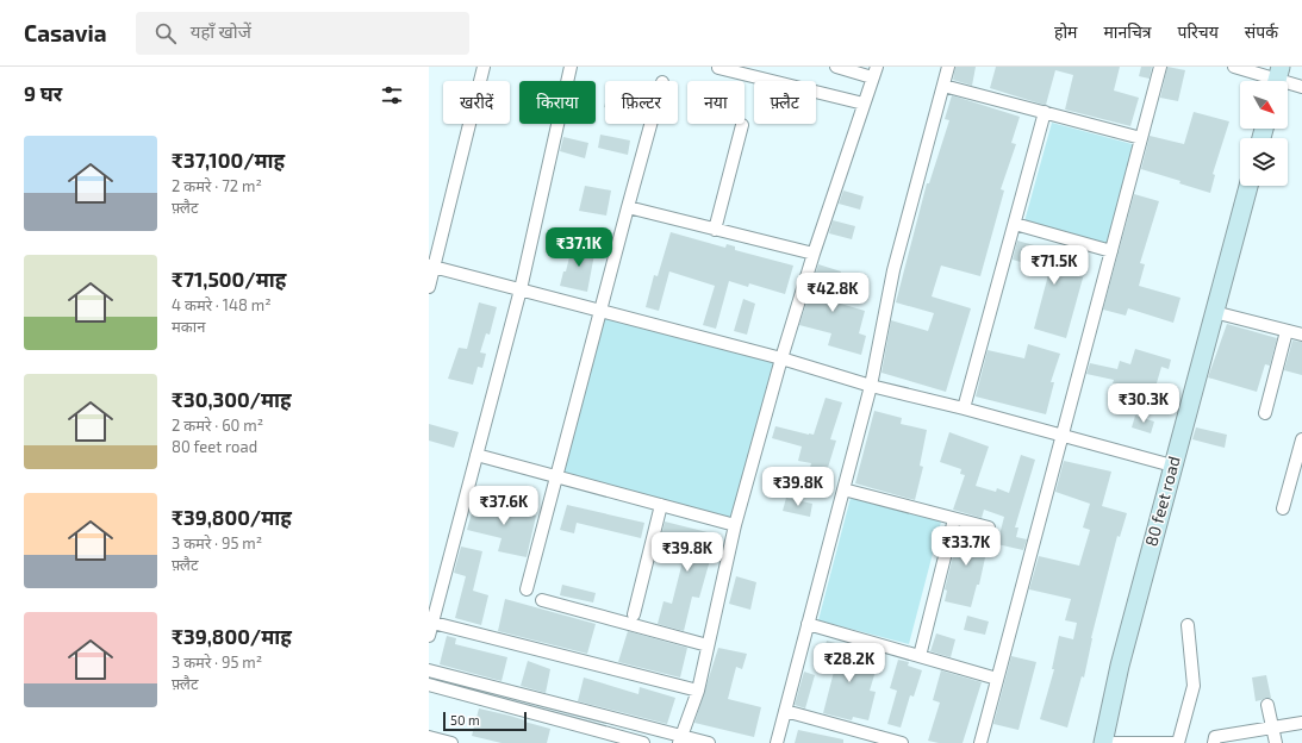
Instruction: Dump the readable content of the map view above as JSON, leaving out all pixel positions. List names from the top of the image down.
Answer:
{
  "streets": {
    "street": ["80 feet road"]
  },
  "scale_bar": "50 m",
  "north": "bottom right",
  "page": {
    "header": "Casavia",
    "search": "यहाँ खोजें",
    "nav": [
      "होम",
      "मानचित्र",
      "परिचय",
      "संपर्क"
    ],
    "heading": "9 घर",
    "chip": [
      "खरीदें",
      "किराया",
      "फ़िल्टर",
      "नया",
      "फ़्लैट"
    ],
    "list": [
      {
        "name": "₹37,100/माह",
        "note": "2 कमरे · 72 m² · फ़्लैट"
      },
      {
        "name": "₹71,500/माह",
        "note": "4 कमरे · 148 m² · मकान"
      },
      {
        "name": "₹30,300/माह",
        "note": "2 कमरे · 60 m² · 80 feet road"
      },
      {
        "name": "₹39,800/माह",
        "note": "3 कमरे · 95 m² · फ़्लैट"
      },
      {
        "name": "₹39,800/माह",
        "note": "3 कमरे · 95 m² · फ़्लैट"
      }
    ],
    "price": [
      "₹37.1K",
      "₹71.5K",
      "₹42.8K",
      "₹30.3K",
      "₹39.8K",
      "₹37.6K",
      "₹33.7K",
      "₹39.8K",
      "₹28.2K"
    ],
    "scale": "50 m"
  }
}
